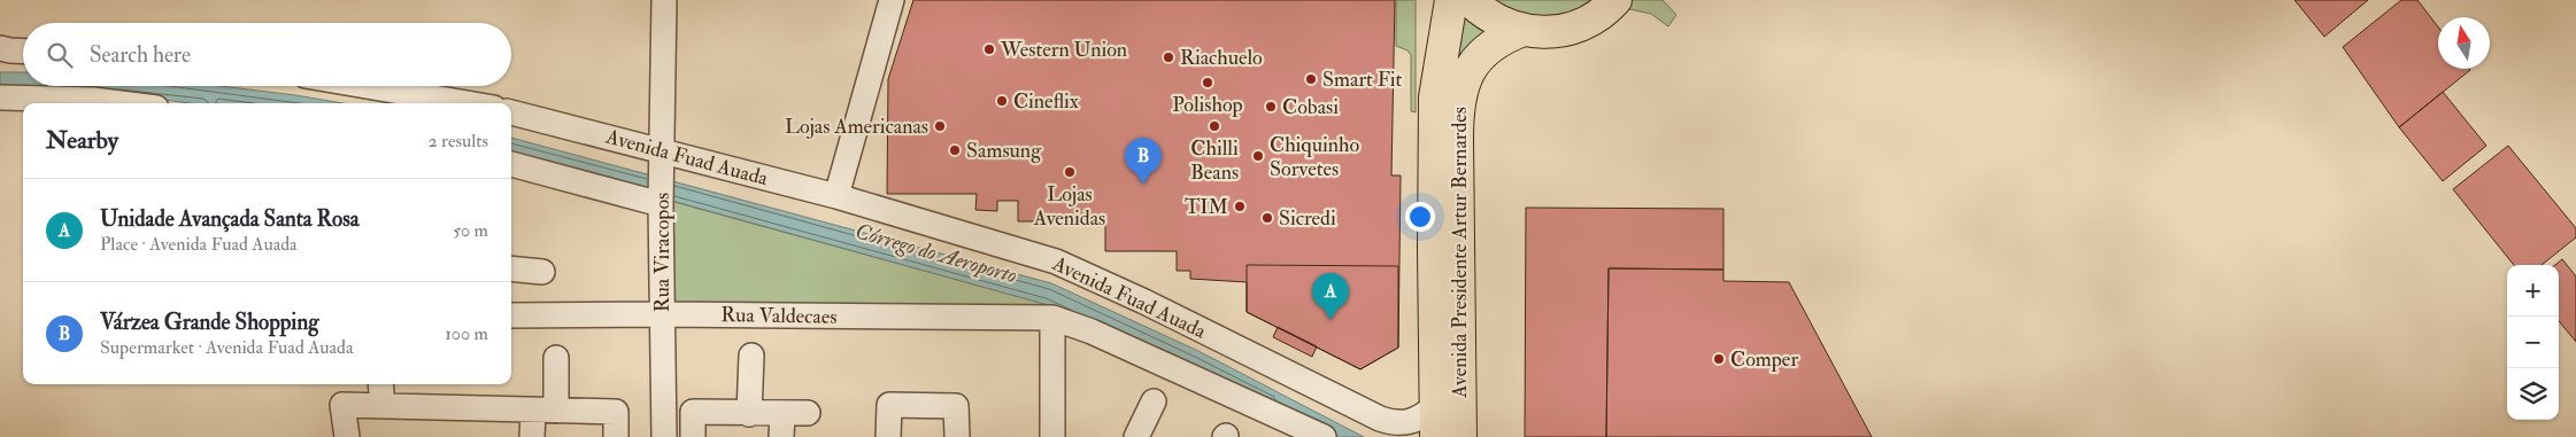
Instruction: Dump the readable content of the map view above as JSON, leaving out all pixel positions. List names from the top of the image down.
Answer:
{
  "streets": {
    "main road": ["Avenida Presidente Artur Bernardes"],
    "street": ["Avenida Fuad Auada", "Rua Viracopos", "Rua Valdecaes"]
  },
  "crossings": [
    ["Avenida Fuad Auada", "Rua Viracopos"],
    ["Avenida Fuad Auada", "Avenida Presidente Artur Bernardes"],
    ["Rua Viracopos", "Rua Valdecaes"]
  ],
  "water": ["Córrego do Aeroporto"],
  "places": [
    "Western Union",
    "Riachuelo",
    "Smart Fit",
    "Polishop",
    "Cineflix",
    "Cobasi",
    "Lojas Americanas",
    "Chilli Beans",
    "Samsung",
    "Chiquinho Sorvetes",
    "Lojas Avenidas",
    "TIM",
    "Sicredi",
    "Comper"
  ],
  "north": "top",
  "page": {
    "search": "Search here",
    "heading": ["Nearby", "2 results"],
    "pins": ["B", "A"],
    "list": [
      {
        "mark": "A",
        "name": "Unidade Avançada Santa Rosa",
        "note": "Place · Avenida Fuad Auada",
        "value": "50 m"
      },
      {
        "mark": "B",
        "name": "Várzea Grande Shopping",
        "note": "Supermarket · Avenida Fuad Auada",
        "value": "100 m"
      }
    ],
    "map_buttons": ["+", "−"]
  }
}
